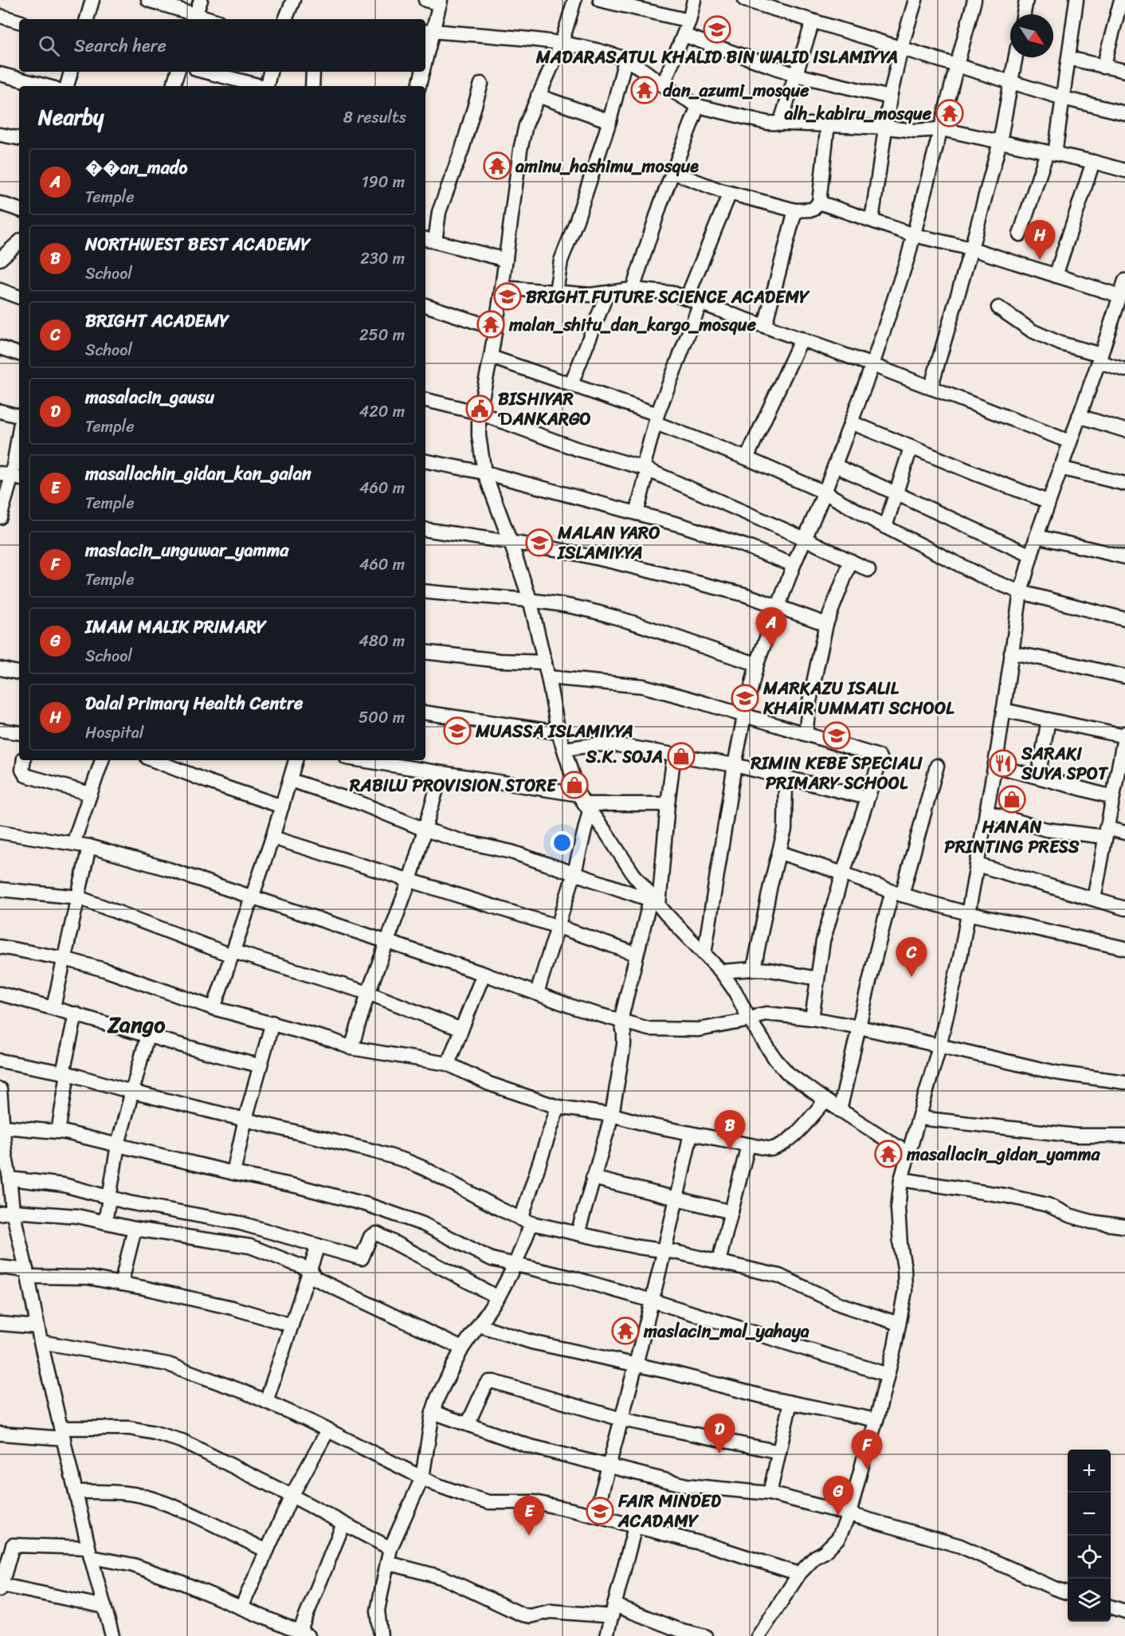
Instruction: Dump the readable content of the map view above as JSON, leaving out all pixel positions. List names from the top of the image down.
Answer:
{
  "districts": ["Zango"],
  "places": {
    "school or university": [
      "MADARASATUL KHALID BIN WALID ISLAMIYYA",
      "BRIGHT FUTURE SCIENCE ACADEMY",
      "MALAN YARO ISLAMIYYA",
      "MARKAZU ISALIL KHAIR UMMATI SCHOOL",
      "MUASSA ISLAMIYYA",
      "RIMIN KEBE SPECIALI PRIMARY SCHOOL",
      "FAIR MINDED ACADAMY"
    ],
    "temple": [
      "dan_azumi_mosque",
      "alh_kabiru_mosque",
      "aminu_hashimu_mosque",
      "malan_shitu_dan_kargo_mosque",
      "masallacin_gidan_yamma",
      "maslacin_mal_yahaya"
    ],
    "public building": ["BISHIYAR ƊANKARGO"],
    "shop": ["S.K. SOJA", "RABILU PROVISION STORE", "HANAN PRINTING PRESS"],
    "restaurant": ["SARAKI SUYA SPOT"]
  },
  "north": "bottom right",
  "page": {
    "search": "Search here",
    "heading": ["Nearby", "8 results"],
    "list": [
      {
        "mark": "A",
        "name": "��an_mado",
        "note": "Temple",
        "value": "190 m"
      },
      {
        "mark": "B",
        "name": "NORTHWEST BEST ACADEMY",
        "note": "School",
        "value": "230 m"
      },
      {
        "mark": "C",
        "name": "BRIGHT ACADEMY",
        "note": "School",
        "value": "250 m"
      },
      {
        "mark": "D",
        "name": "masalacin_gausu",
        "note": "Temple",
        "value": "420 m"
      },
      {
        "mark": "E",
        "name": "masallachin_gidan_kan_galan",
        "note": "Temple",
        "value": "460 m"
      },
      {
        "mark": "F",
        "name": "maslacin_unguwar_yamma",
        "note": "Temple",
        "value": "460 m"
      },
      {
        "mark": "G",
        "name": "IMAM MALIK PRIMARY",
        "note": "School",
        "value": "480 m"
      },
      {
        "mark": "H",
        "name": "Dalal Primary Health Centre",
        "note": "Hospital",
        "value": "500 m"
      }
    ],
    "pins": [
      "H",
      "A",
      "C",
      "B",
      "D",
      "F",
      "G",
      "E"
    ],
    "map_buttons": ["+", "−"]
  }
}
